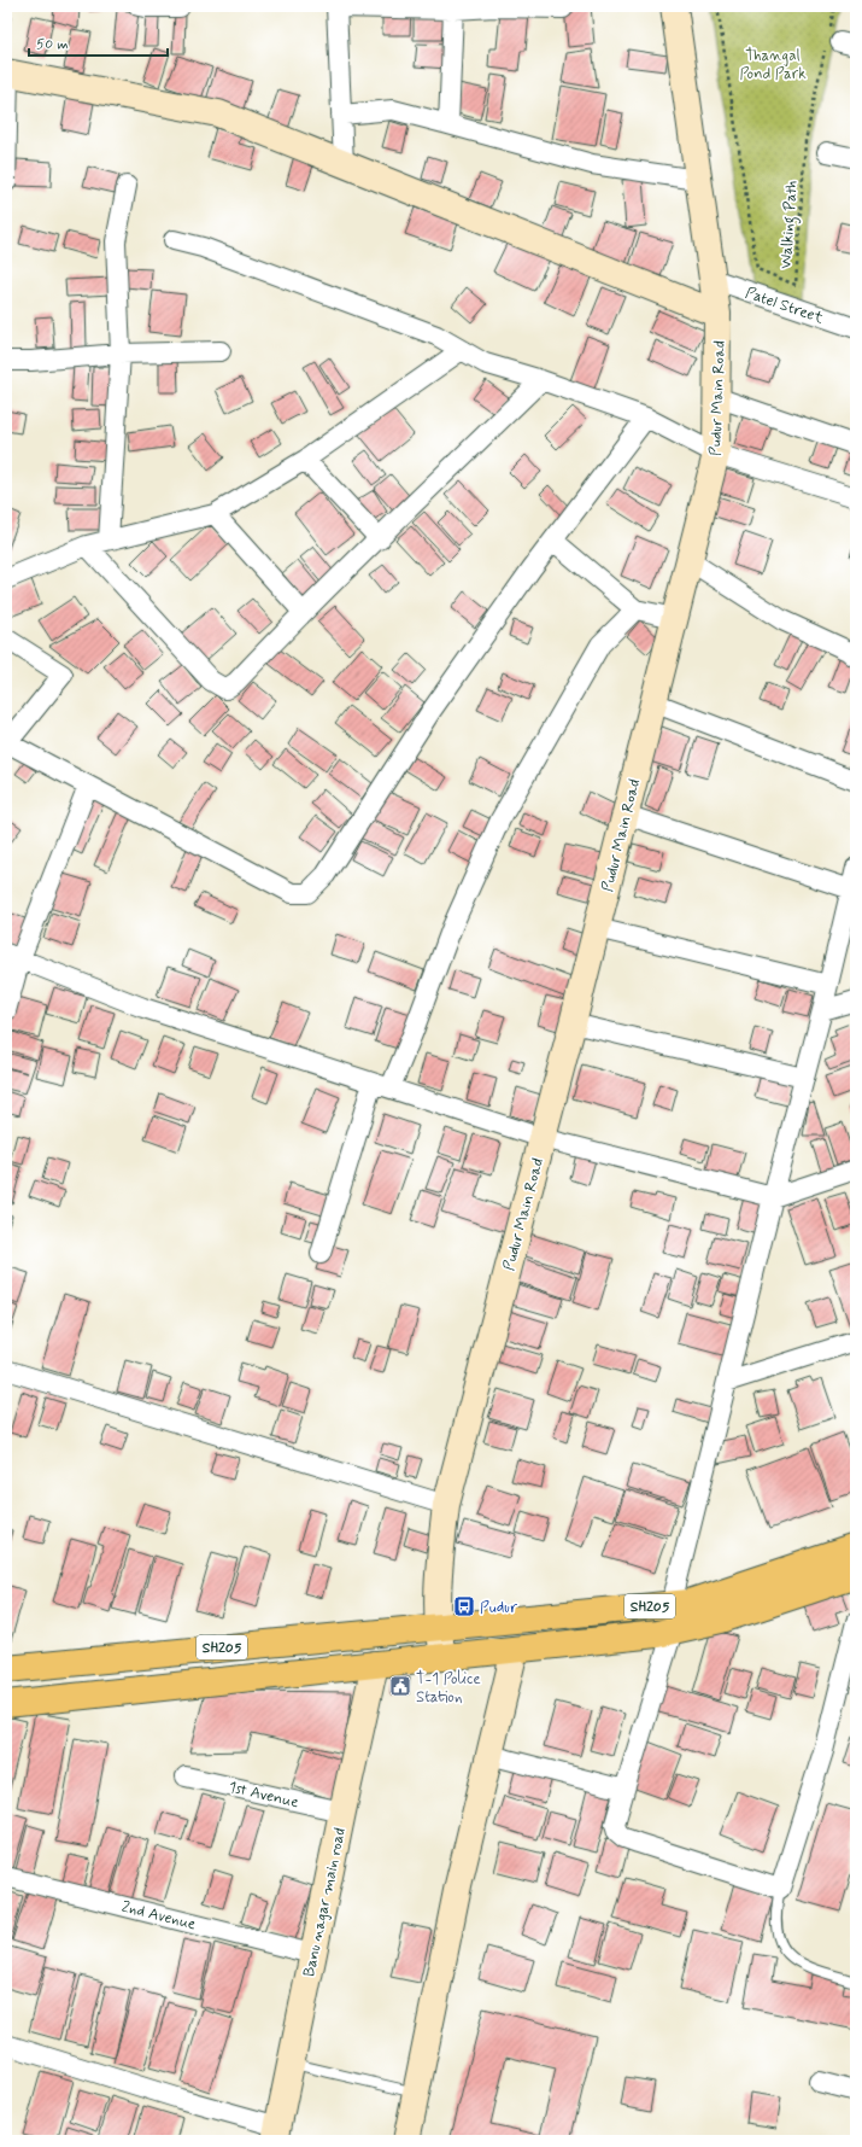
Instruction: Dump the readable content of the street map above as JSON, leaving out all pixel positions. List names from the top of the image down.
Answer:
{
  "streets": {
    "main road": ["SH205"],
    "street": [
      "Patel Street",
      "Pudur Main Road",
      "1st Avenue",
      "Banu nagar main road",
      "2nd Avenue"
    ],
    "path": ["Walking Path"]
  },
  "crossings": [
    ["Patel Street", "Pudur Main Road"],
    ["Pudur Main Road", "SH205"],
    ["1st Avenue", "Banu nagar main road"],
    ["Banu nagar main road", "2nd Avenue"]
  ],
  "parks": ["Thangal Pond Park"],
  "places": {
    "bus stop": ["Pudur"],
    "public building": ["T-1 Police Station"]
  },
  "scale_bar": "50 m"
}
